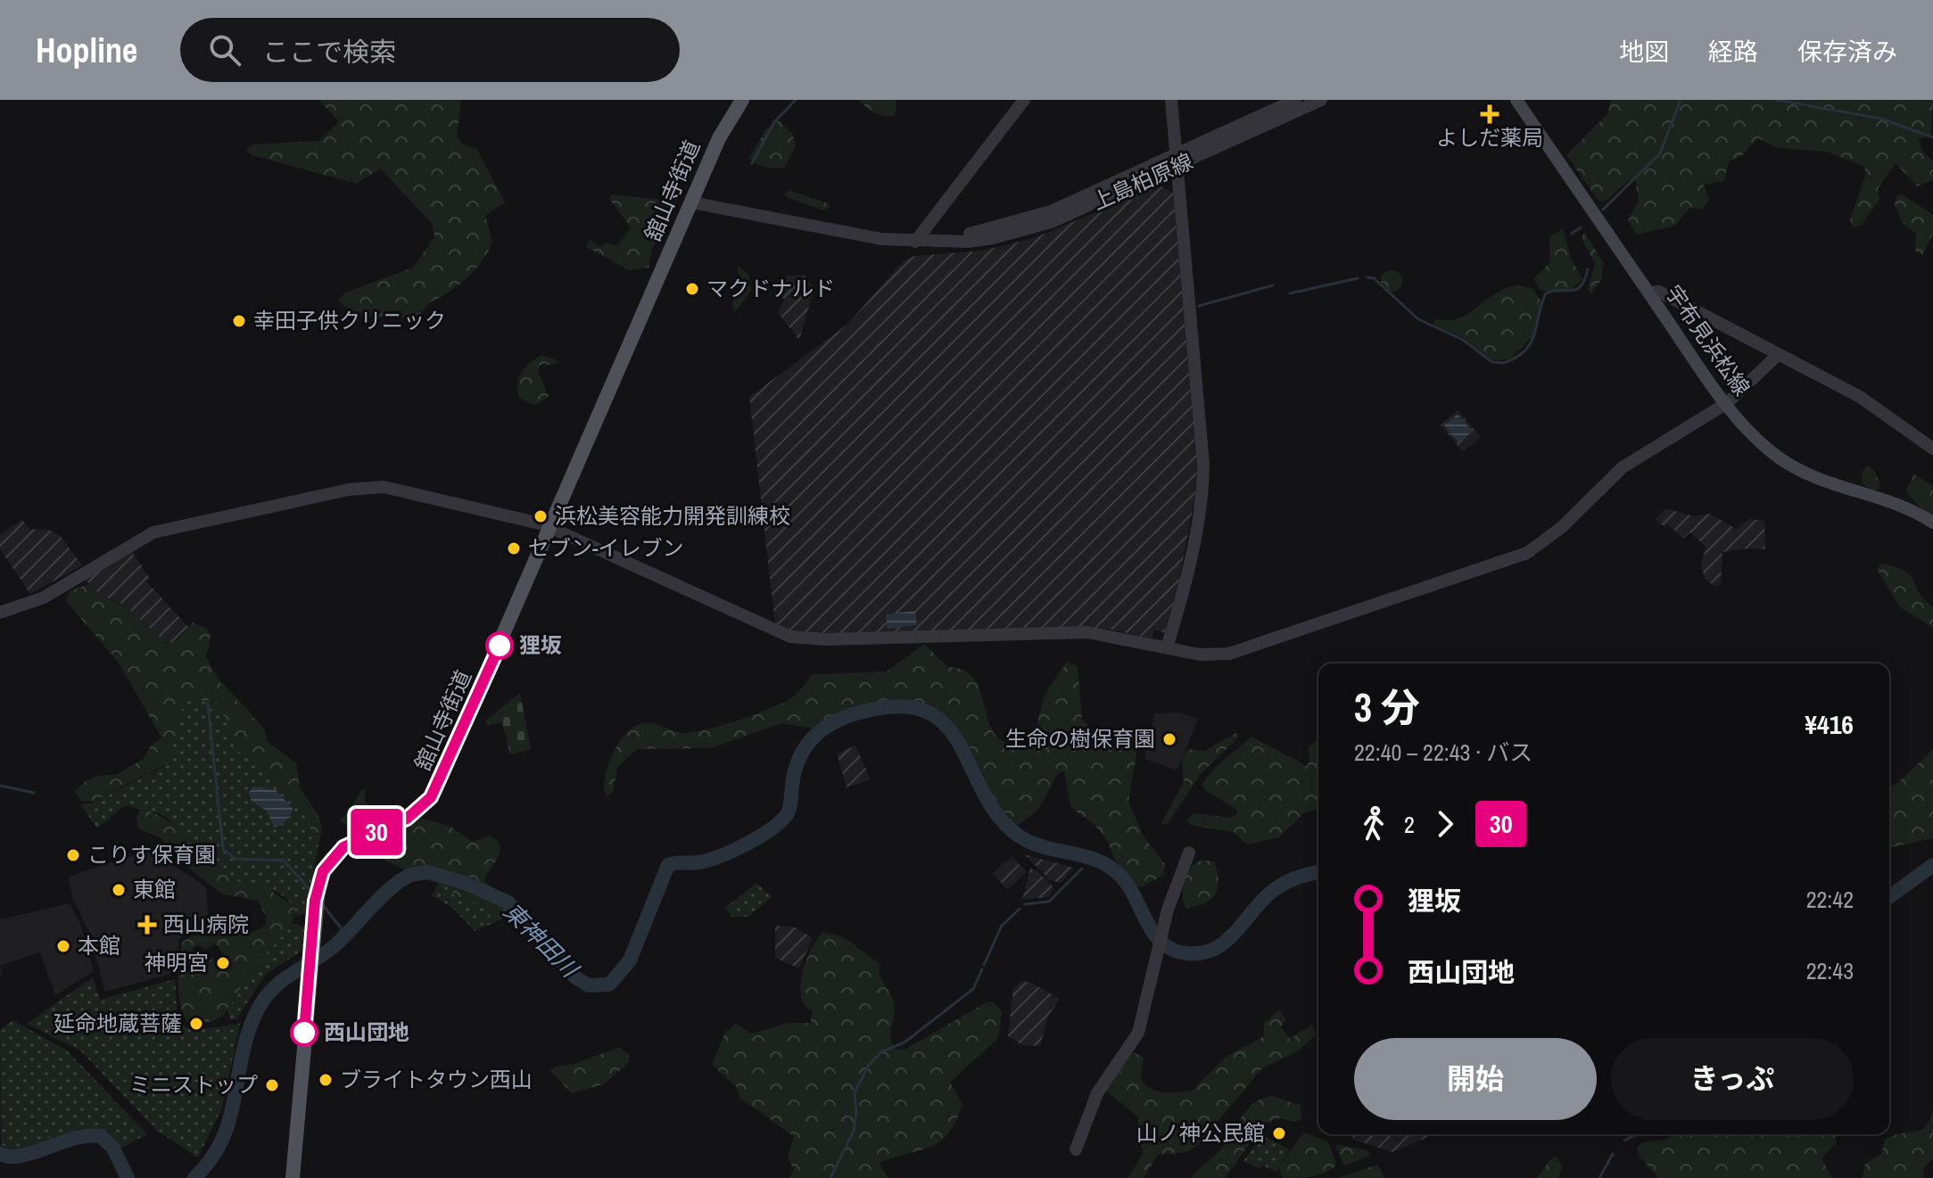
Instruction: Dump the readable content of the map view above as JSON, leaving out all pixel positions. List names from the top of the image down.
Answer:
{
  "streets": {
    "main road": ["舘山寺街道", "宇布見浜松線"],
    "street": ["上島柏原線"]
  },
  "crossings": [
    ["上島柏原線", "舘山寺街道"]
  ],
  "water": ["東神田川"],
  "places": {
    "health": ["よしだ薬局", "西山病院"],
    "other": [
      "マクドナルド",
      "幸田子供クリニック",
      "浜松美容能力開発訓練校",
      "セブン-イレブン",
      "狸坂",
      "生命の樹保育園",
      "こりす保育園",
      "東館",
      "本館",
      "神明宮",
      "延命地蔵菩薩",
      "西山団地",
      "ブライトタウン西山",
      "ミニストップ",
      "山ノ神公民館"
    ]
  },
  "lines": ["bus line 30"],
  "page": {
    "header": "Hopline",
    "search": "ここで検索",
    "nav": ["地図", "経路", "保存済み"],
    "on_map": "30",
    "heading": ["3 分", "22:40 – 22:43 · バス", "¥416"],
    "legs": ["2", "30"],
    "list": [
      {
        "name": "狸坂",
        "value": "22:42"
      },
      {
        "name": "西山団地",
        "value": "22:43"
      }
    ],
    "buttons": ["開始", "きっぷ"]
  }
}
